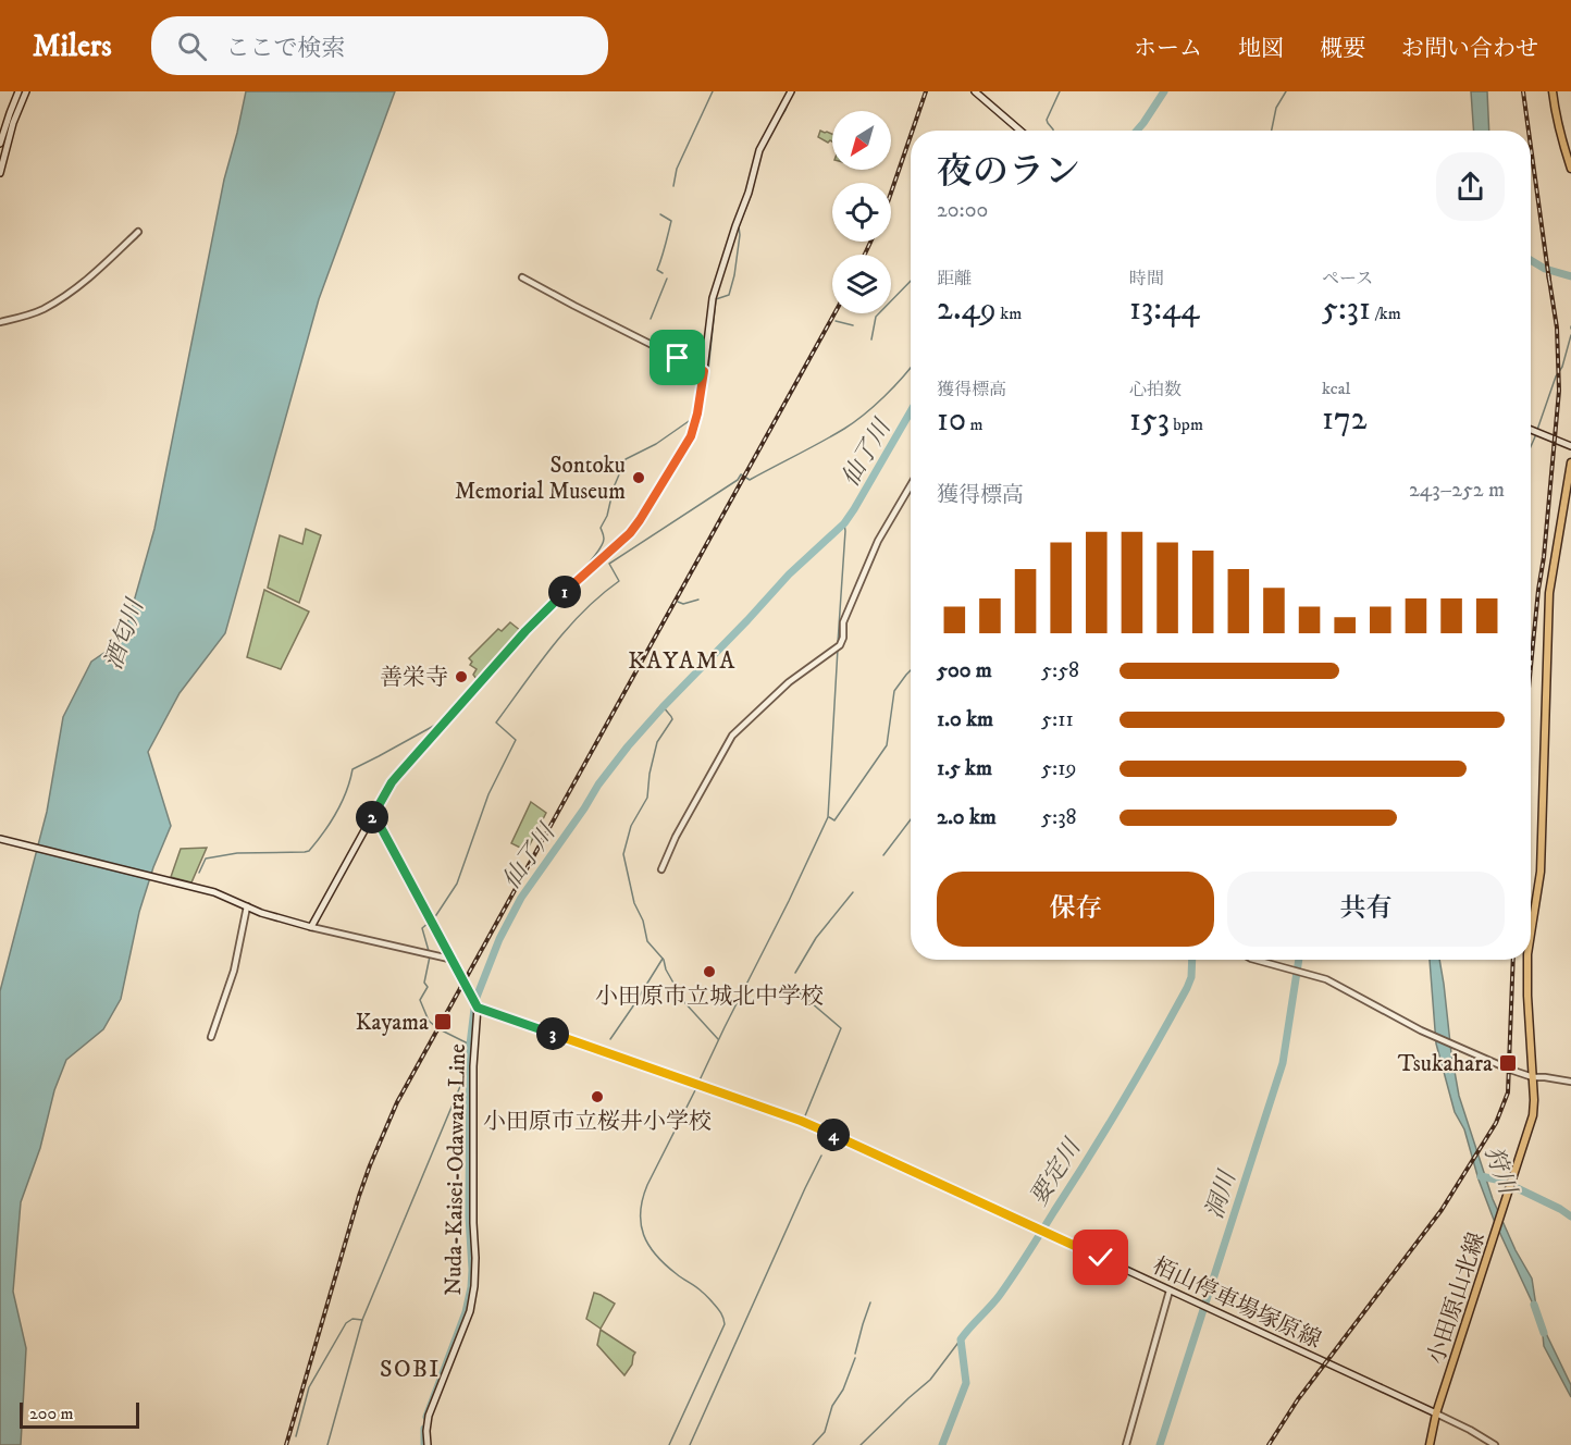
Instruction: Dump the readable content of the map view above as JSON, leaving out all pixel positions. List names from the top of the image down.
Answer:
{
  "streets": {
    "main road": ["Nuda-Kaisei-Odawara Line", "小田原山北線", "栢山停車場塚原線"]
  },
  "crossings": [
    ["Nuda-Kaisei-Odawara Line", "栢山停車場塚原線"],
    ["小田原山北線", "栢山停車場塚原線"]
  ],
  "districts": ["KAYAMA", "SOBI"],
  "water": [
    "仙了川",
    "酒匂川",
    "狩川",
    "要定川",
    "洞川"
  ],
  "places": {
    "other": [
      "Sontoku Memorial Museum",
      "善栄寺",
      "小田原市立城北中学校",
      "小田原市立桜井小学校"
    ],
    "transit": ["Kayama", "Tsukahara"]
  },
  "scale_bar": "200 m",
  "north": "bottom left",
  "page": {
    "header": "Milers",
    "search": "ここで検索",
    "nav": [
      "ホーム",
      "地図",
      "概要",
      "お問い合わせ"
    ],
    "heading": ["夜のラン", "20:00"],
    "stats": [
      ["距離", "2.49 km"],
      ["時間", "13:44"],
      ["ペース", "5:31 /km"],
      ["獲得標高", "10 m"],
      ["心拍数", "153 bpm"],
      ["kcal", "172"]
    ],
    "chart": ["獲得標高", "243–252 m"],
    "pins": [
      "1",
      "2",
      "3",
      "4"
    ],
    "list": [
      {
        "name": "500 m",
        "note": "5:58"
      },
      {
        "name": "1.0 km",
        "note": "5:11"
      },
      {
        "name": "1.5 km",
        "note": "5:19"
      },
      {
        "name": "2.0 km",
        "note": "5:38"
      }
    ],
    "buttons": ["保存", "共有"],
    "scale": "200 m"
  }
}
